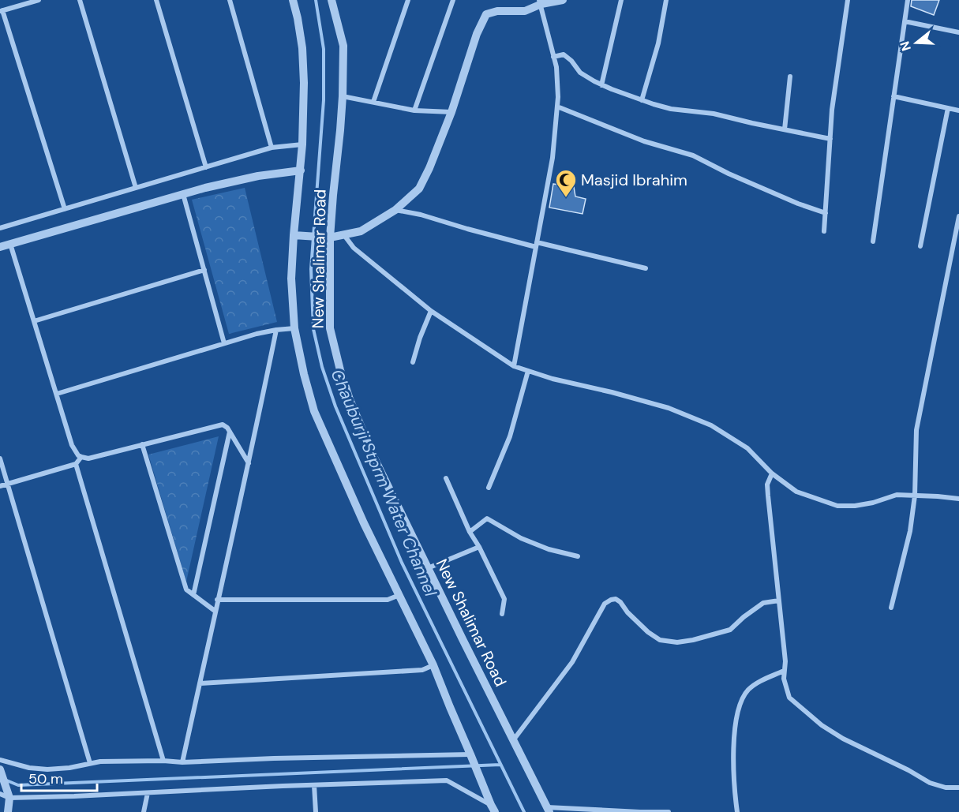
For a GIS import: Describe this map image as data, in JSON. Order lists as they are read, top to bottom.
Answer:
{
  "streets": {
    "street": ["New Shalimar Road"]
  },
  "water": ["Chauburji Stprm Water Channel"],
  "places": {
    "mosque": ["Masjid Ibrahim"]
  },
  "scale_bar": "50 m",
  "north": "left"
}
